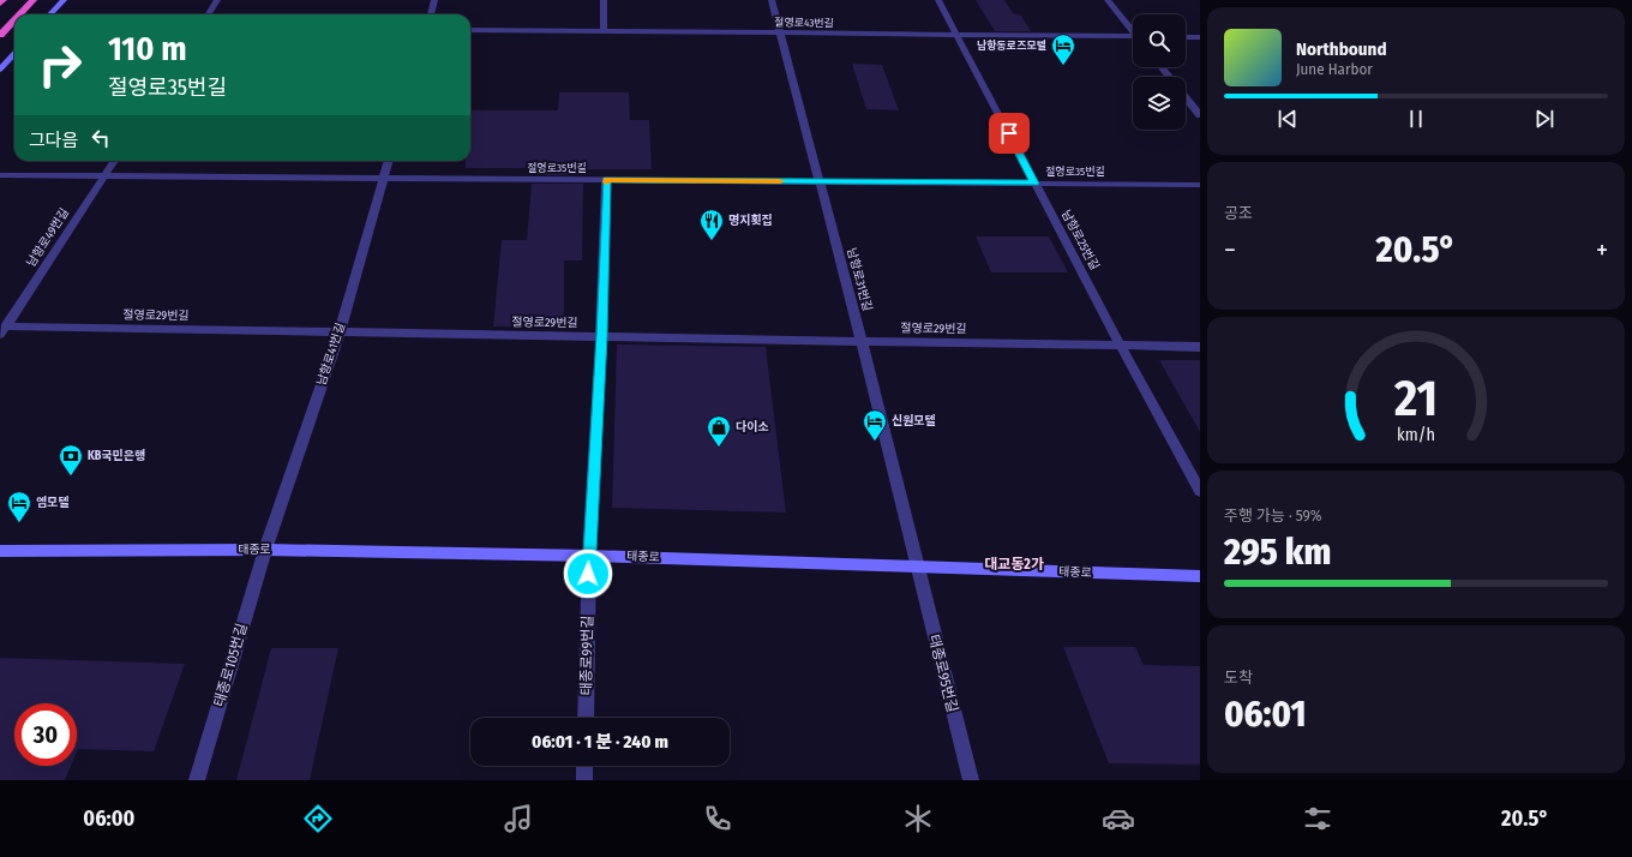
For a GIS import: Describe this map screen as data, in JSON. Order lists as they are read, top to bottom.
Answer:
{
  "streets": {
    "main road": ["태종로"],
    "street": [
      "절영로43번길",
      "절영로35번길",
      "남항로49번길",
      "남항로25번길",
      "남항로31번길",
      "절영로29번길",
      "남항로41번길",
      "태종로99번길",
      "태종로105번길",
      "태종로95번길"
    ]
  },
  "crossings": [
    ["절영로43번길", "남항로25번길"],
    ["절영로43번길", "남항로31번길"],
    ["절영로35번길", "남항로49번길"],
    ["절영로35번길", "남항로25번길"],
    ["절영로35번길", "남항로31번길"],
    ["절영로35번길", "남항로41번길"],
    ["절영로35번길", "태종로99번길"],
    ["남항로49번길", "절영로29번길"],
    ["남항로25번길", "절영로29번길"],
    ["남항로31번길", "절영로29번길"],
    ["남항로31번길", "태종로"],
    ["남항로31번길", "태종로95번길"],
    ["절영로29번길", "남항로41번길"],
    ["절영로29번길", "태종로99번길"],
    ["남항로41번길", "태종로"],
    ["남항로41번길", "태종로105번길"],
    ["태종로", "태종로99번길"],
    ["태종로", "태종로105번길"],
    ["태종로", "태종로95번길"]
  ],
  "districts": ["대교동2가"],
  "places": {
    "hotel": ["남항동로즈모텔", "신원모텔", "엠모텔"],
    "restaurant": ["명지횟집"],
    "shop": ["다이소"],
    "bank": ["KB국민은행"]
  },
  "page": {
    "turn": ["110 m", "절영로35번길"],
    "song": ["Northbound", "June Harbor"],
    "then": "그다음",
    "tile": [
      "공조",
      ["주행 가능 · 59%", "295 km"],
      ["도착", "06:01"]
    ],
    "heat": ["−", "20.5°", "+"],
    "limit": "30",
    "trip": "06:01 · 1 분 · 240 m",
    "tabs": ["06:00", "20.5°"],
    "gauge": ["21", "km/h"]
  }
}
